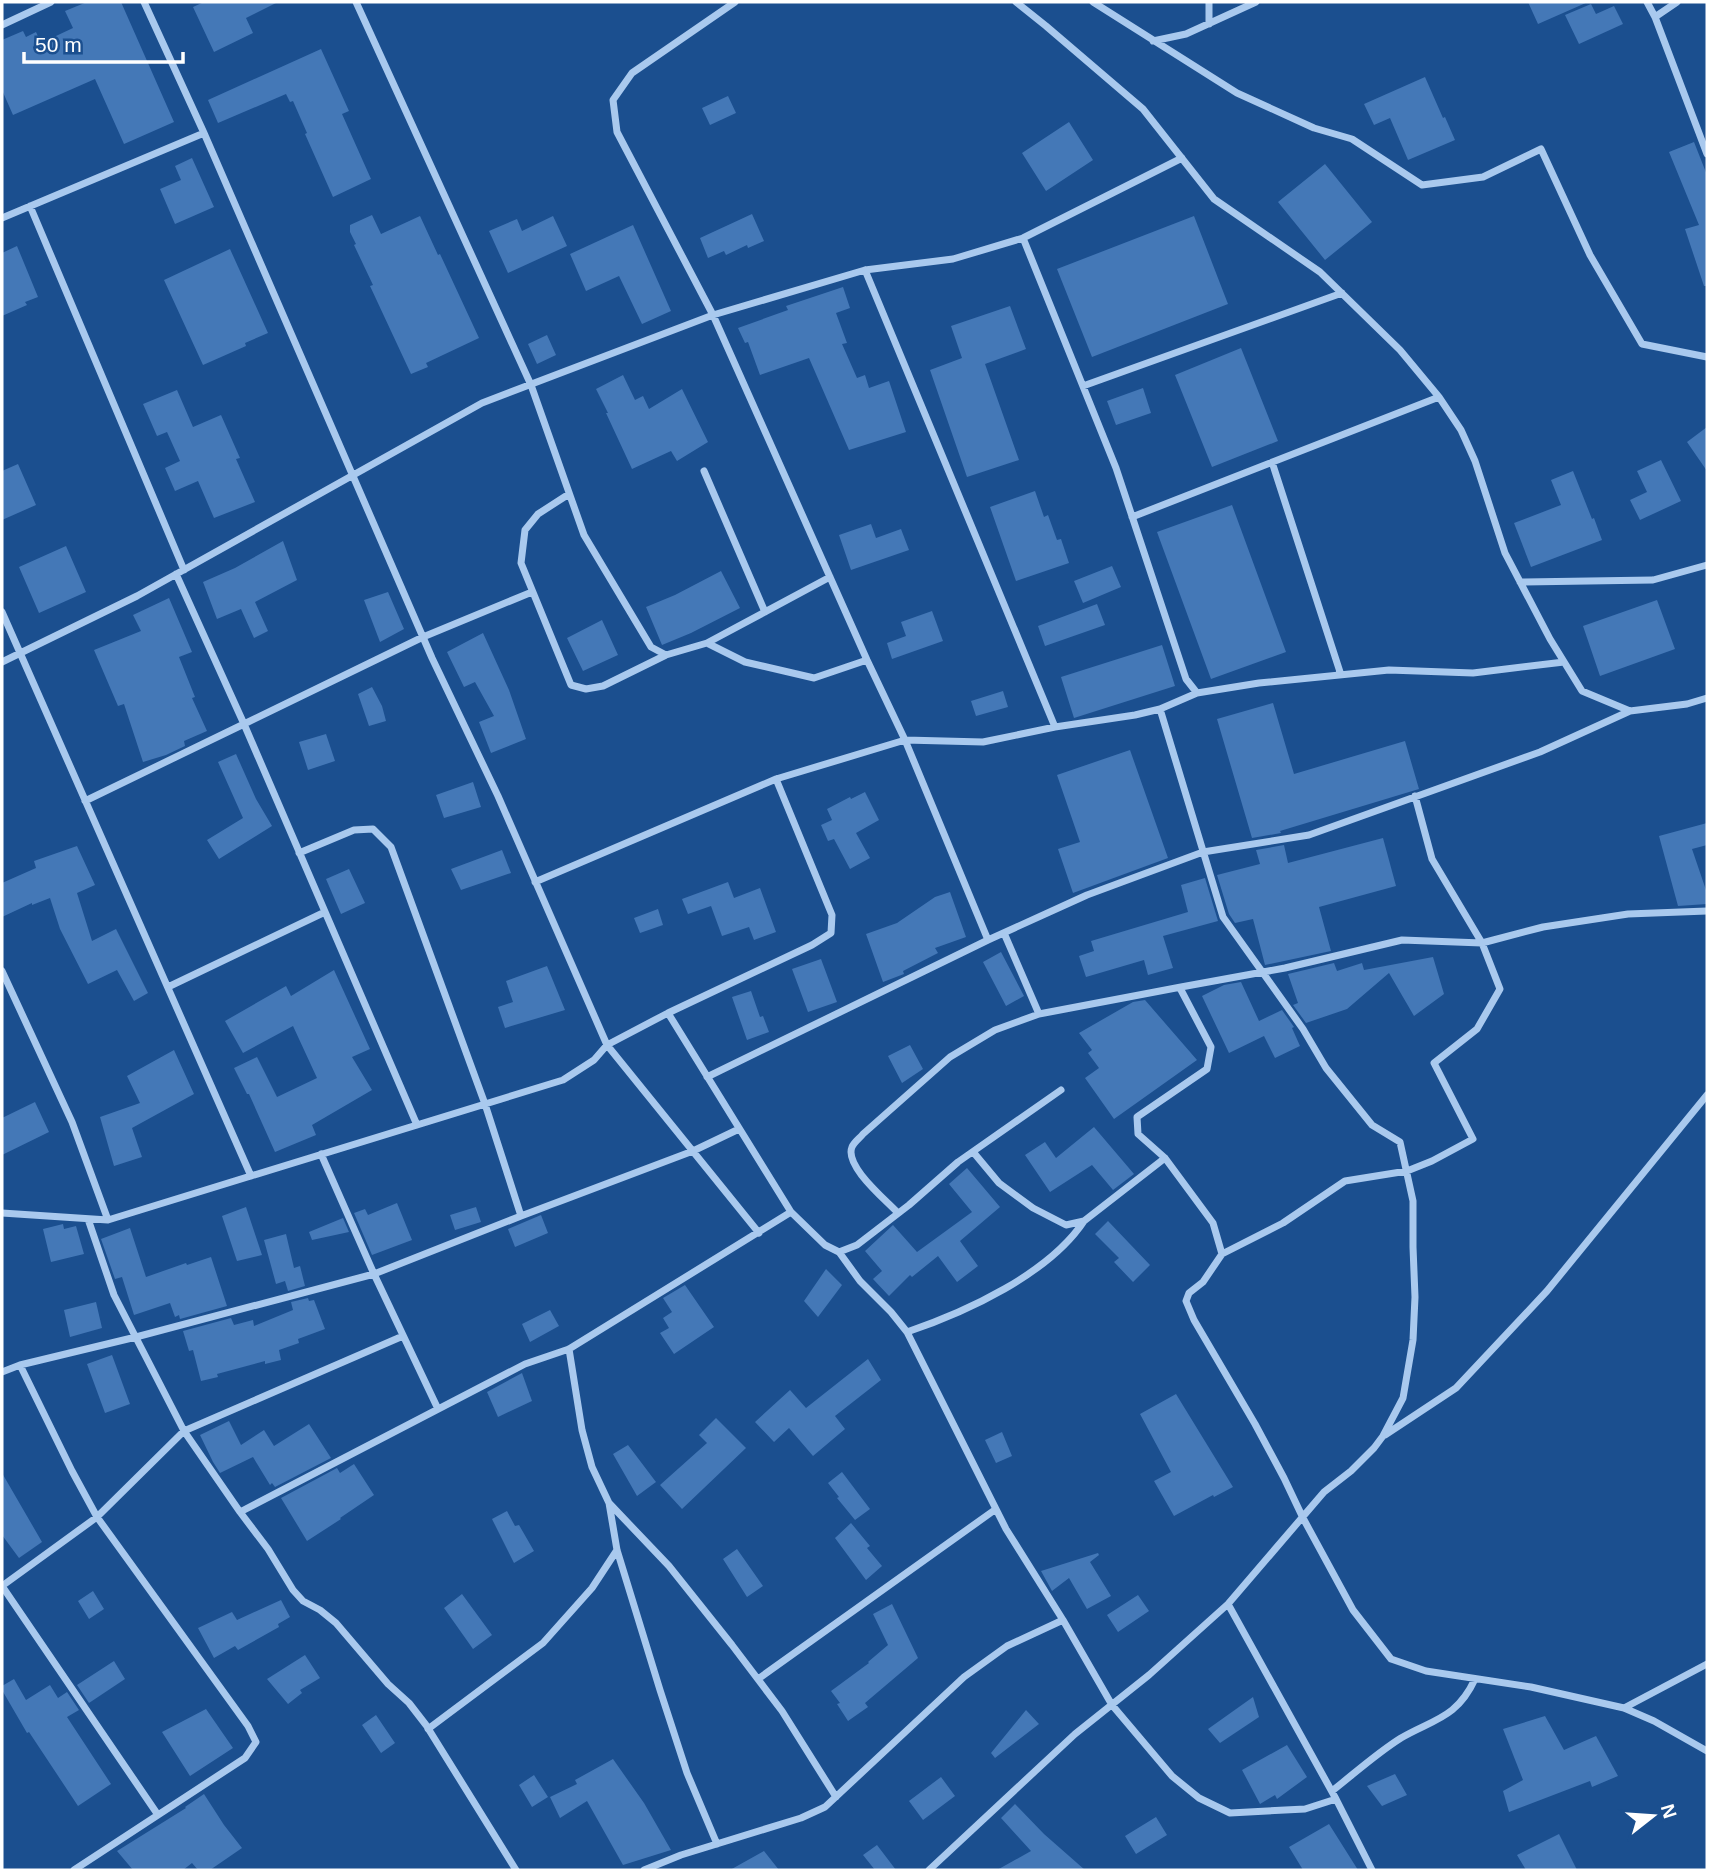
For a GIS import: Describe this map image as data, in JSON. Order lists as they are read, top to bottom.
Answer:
{
  "scale_bar": "50 m",
  "north": "right"
}
